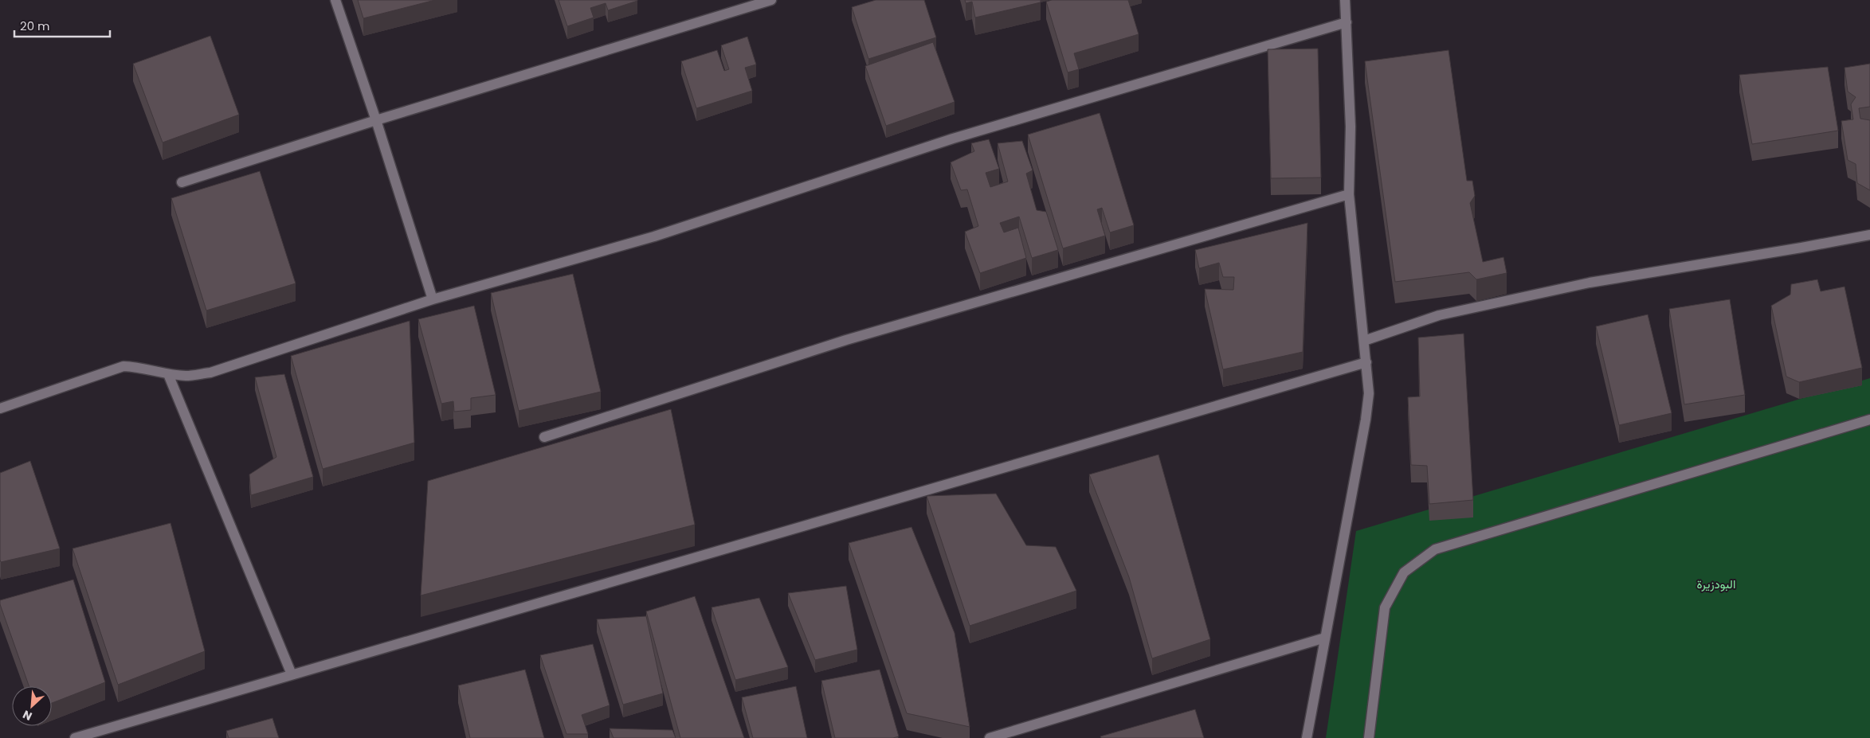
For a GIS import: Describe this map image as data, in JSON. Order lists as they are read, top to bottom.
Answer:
{
  "parks": ["البودزيرة"],
  "scale_bar": "20 m",
  "north": "bottom left"
}
